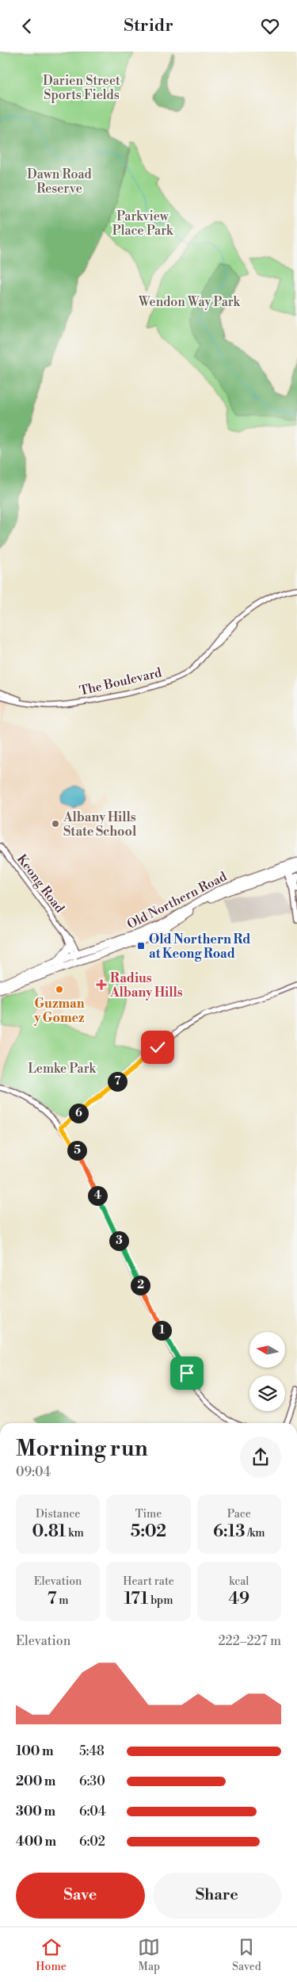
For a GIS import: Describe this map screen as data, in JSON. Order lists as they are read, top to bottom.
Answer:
{
  "streets": {
    "highway": ["Old Northern Road"],
    "street": ["The Boulevard", "Keong Road"]
  },
  "crossings": [
    ["Keong Road", "Old Northern Road"]
  ],
  "parks": [
    "Darien Street Sports Fields",
    "Dawn Road Reserve",
    "Parkview Place Park",
    "Wendon Way Park",
    "Lemke Park"
  ],
  "places": {
    "other": ["Albany Hills State School", "Guzman y Gomez"],
    "transit": ["Old Northern Rd at Keong Road"],
    "health": ["Radius Albany Hills"]
  },
  "north": "left",
  "page": {
    "header": "Stridr",
    "pins": [
      "7",
      "6",
      "5",
      "4",
      "3",
      "2",
      "1"
    ],
    "heading": ["Morning run", "09:04"],
    "stats": [
      ["Distance", "0.81 km"],
      ["Time", "5:02"],
      ["Pace", "6:13 /km"],
      ["Elevation", "7 m"],
      ["Heart rate", "171 bpm"],
      ["kcal", "49"]
    ],
    "chart": ["Elevation", "222–227 m"],
    "list": [
      {
        "name": "100 m",
        "note": "5:48"
      },
      {
        "name": "200 m",
        "note": "6:30"
      },
      {
        "name": "300 m",
        "note": "6:04"
      },
      {
        "name": "400 m",
        "note": "6:02"
      }
    ],
    "buttons": ["Save", "Share"],
    "tabs": ["Home", "Map", "Saved"]
  }
}
